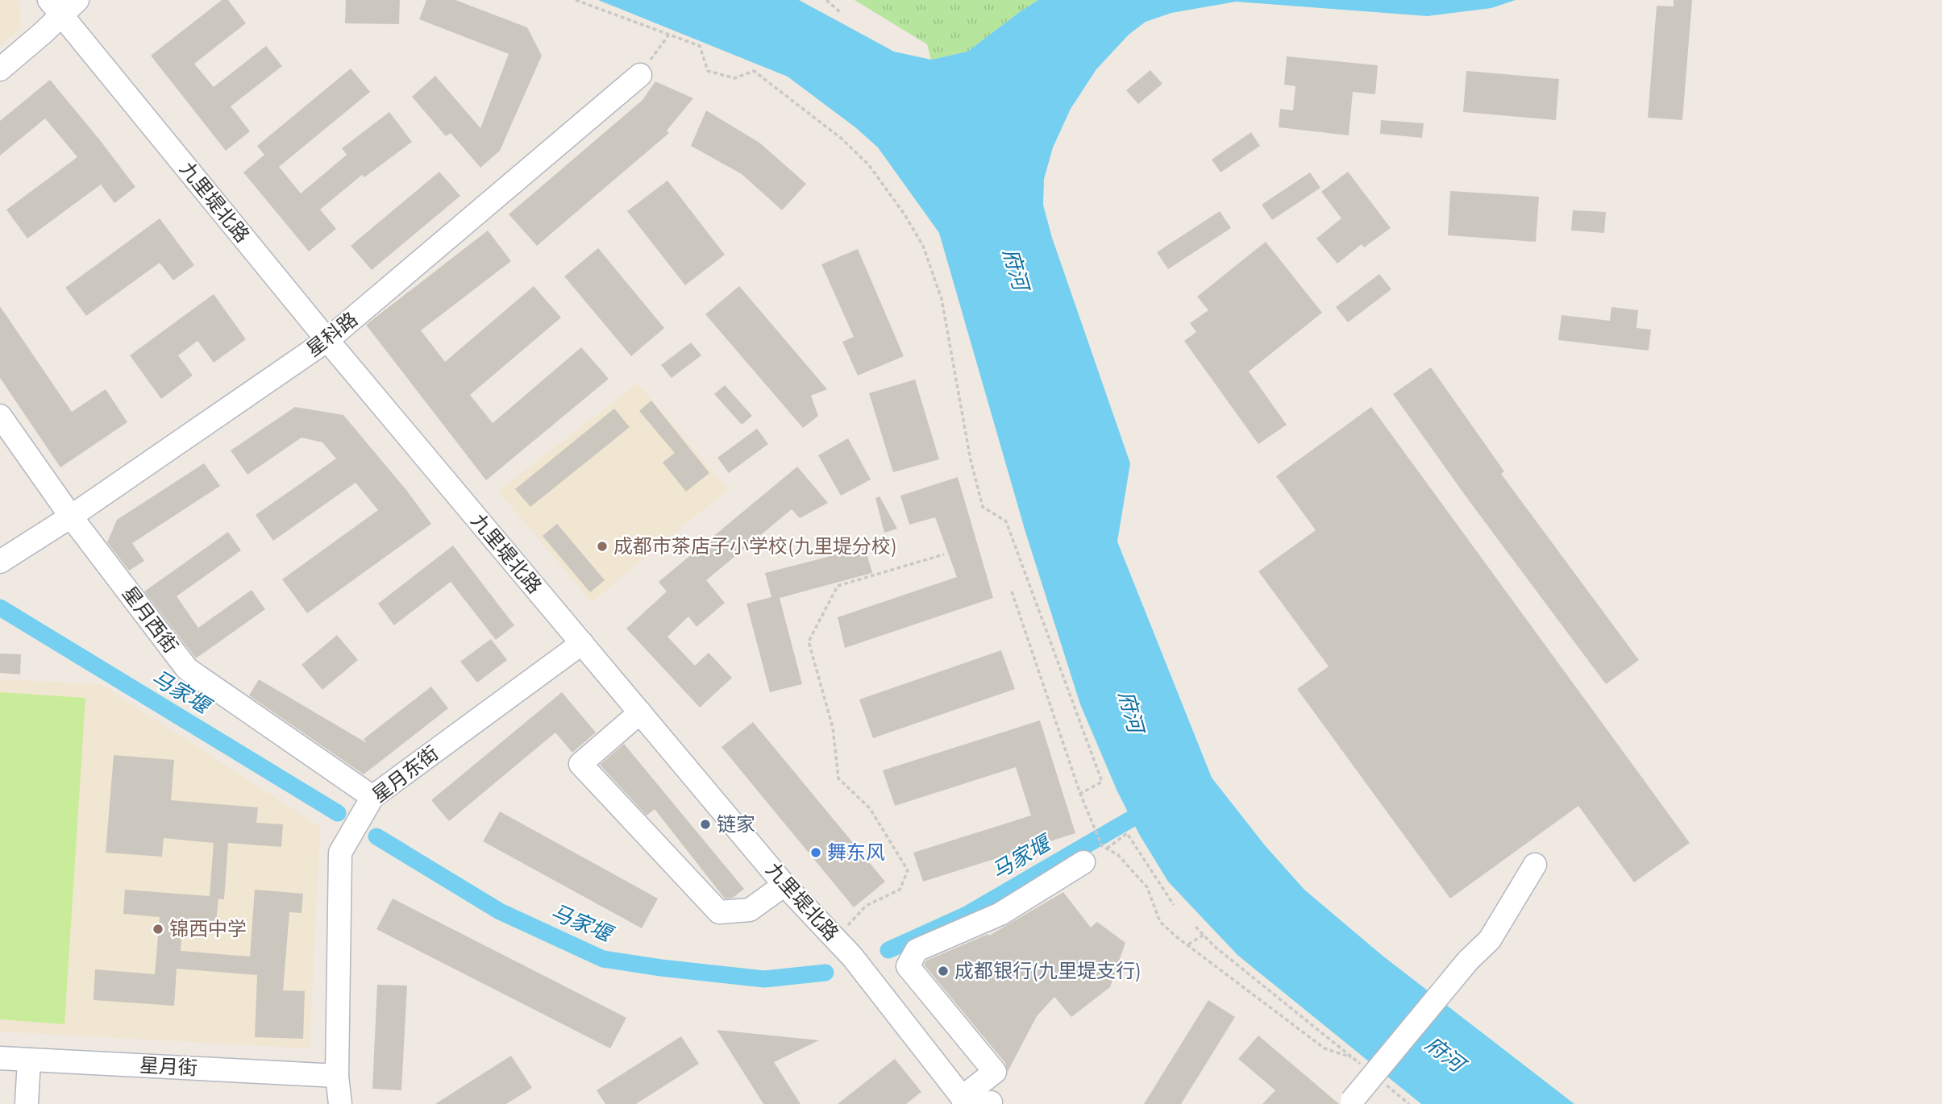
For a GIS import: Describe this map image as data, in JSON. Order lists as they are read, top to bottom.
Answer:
{
  "streets": {
    "street": [
      "九里堤北路",
      "星科路",
      "星月西街",
      "星月东街",
      "星月街"
    ]
  },
  "crossings": [
    ["九里堤北路", "星科路"],
    ["九里堤北路", "星月东街"],
    ["星科路", "星月西街"],
    ["星月西街", "星月东街"],
    ["星月东街", "星月街"]
  ],
  "water": ["府河", "马家堰"],
  "places": [
    "成都市茶店子小学校(九里堤分校)",
    "链家",
    "舞东风",
    "锦西中学",
    "成都银行(九里堤支行)"
  ]
}
